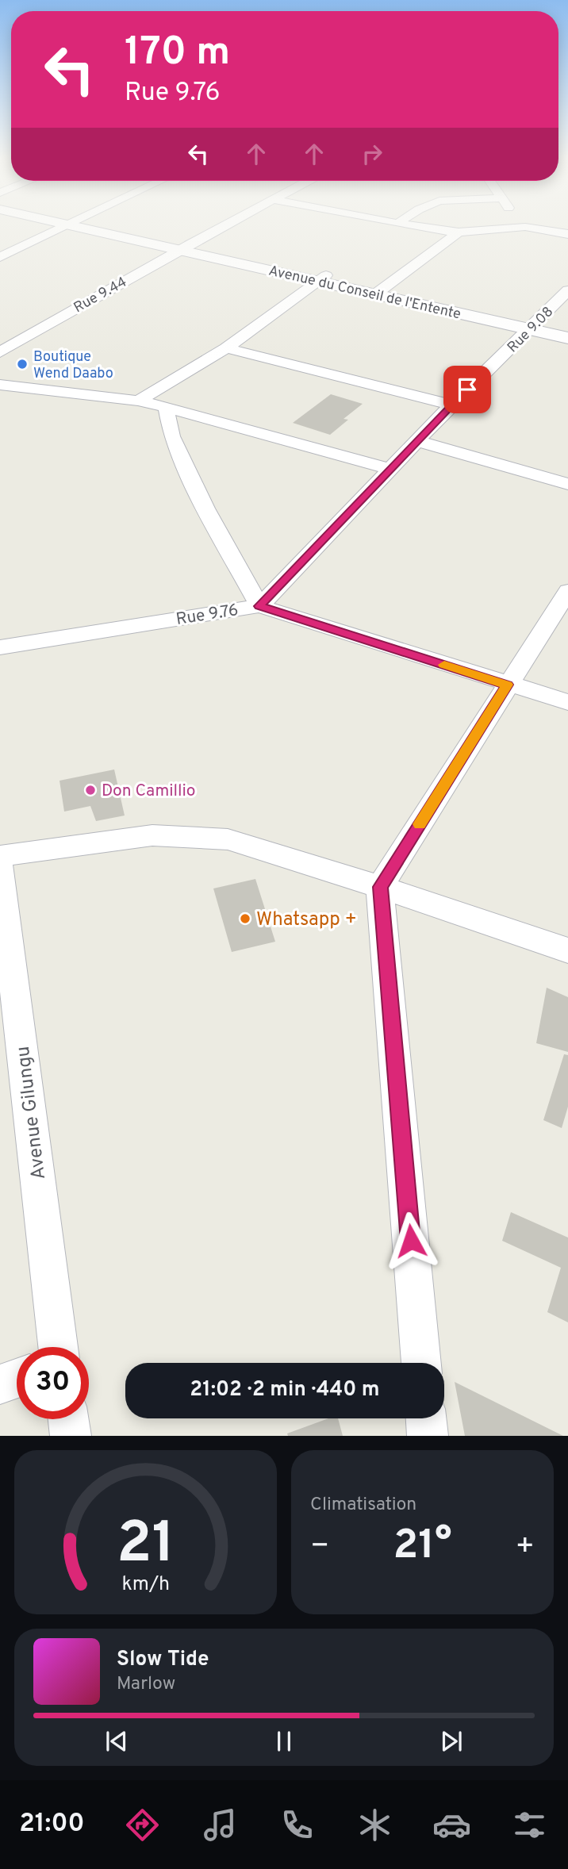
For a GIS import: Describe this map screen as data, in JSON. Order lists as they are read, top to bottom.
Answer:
{
  "streets": {
    "street": [
      "Avenue du Conseil de l'Entente",
      "Rue 9.44",
      "Rue 9.08",
      "Rue 9.76",
      "Avenue Gilungu"
    ]
  },
  "crossings": [
    ["Avenue du Conseil de l'Entente", "Rue 9.44"],
    ["Avenue du Conseil de l'Entente", "Rue 9.08"],
    ["Rue 9.08", "Rue 9.76"]
  ],
  "places": ["Boutique Wend Daabo", "Don Camillio", "Whatsapp +"],
  "page": {
    "turn": ["170 m", "Rue 9.76"],
    "limit": "30",
    "trip": "21:02 · 2 min · 440 m",
    "tile": "Climatisation",
    "heat": ["−", "21°", "+"],
    "song": ["Slow Tide", "Marlow"],
    "tabs": "21:00",
    "gauge": ["21", "km/h"]
  }
}
